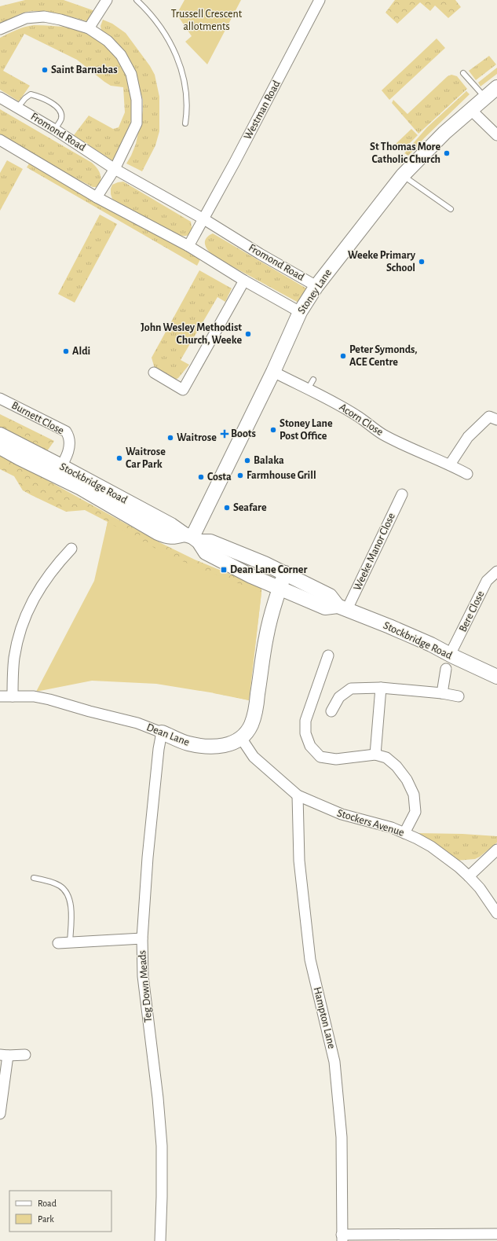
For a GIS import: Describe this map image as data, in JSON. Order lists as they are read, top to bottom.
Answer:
{
  "streets": {
    "street": [
      "Westman Road",
      "Fromond Road",
      "Stoney Lane",
      "Burnett Close",
      "Acorn Close",
      "Stockbridge Road",
      "Weeke Manor Close",
      "Bere Close",
      "Dean Lane",
      "Stockers Avenue",
      "Teg Down Meads",
      "Hampton Lane"
    ]
  },
  "crossings": [
    ["Westman Road", "Fromond Road"],
    ["Fromond Road", "Stoney Lane"],
    ["Stoney Lane", "Acorn Close"],
    ["Stoney Lane", "Stockbridge Road"],
    ["Burnett Close", "Stockbridge Road"],
    ["Stockbridge Road", "Weeke Manor Close"],
    ["Stockbridge Road", "Bere Close"],
    ["Stockbridge Road", "Dean Lane"],
    ["Dean Lane", "Stockers Avenue"],
    ["Dean Lane", "Teg Down Meads"],
    ["Stockers Avenue", "Hampton Lane"]
  ],
  "parks": ["Trussell Crescent allotments"],
  "places": {
    "other": [
      "Saint Barnabas",
      "St Thomas More Catholic Church",
      "Weeke Primary School",
      "John Wesley Methodist Church, Weeke",
      "Aldi",
      "Peter Symonds, ACE Centre",
      "Stoney Lane Post Office",
      "Waitrose",
      "Waitrose Car Park",
      "Balaka",
      "Farmhouse Grill",
      "Costa",
      "Seafare"
    ],
    "health": ["Boots"],
    "transit": ["Dean Lane Corner"]
  },
  "legend": ["Road", "Park"]
}
